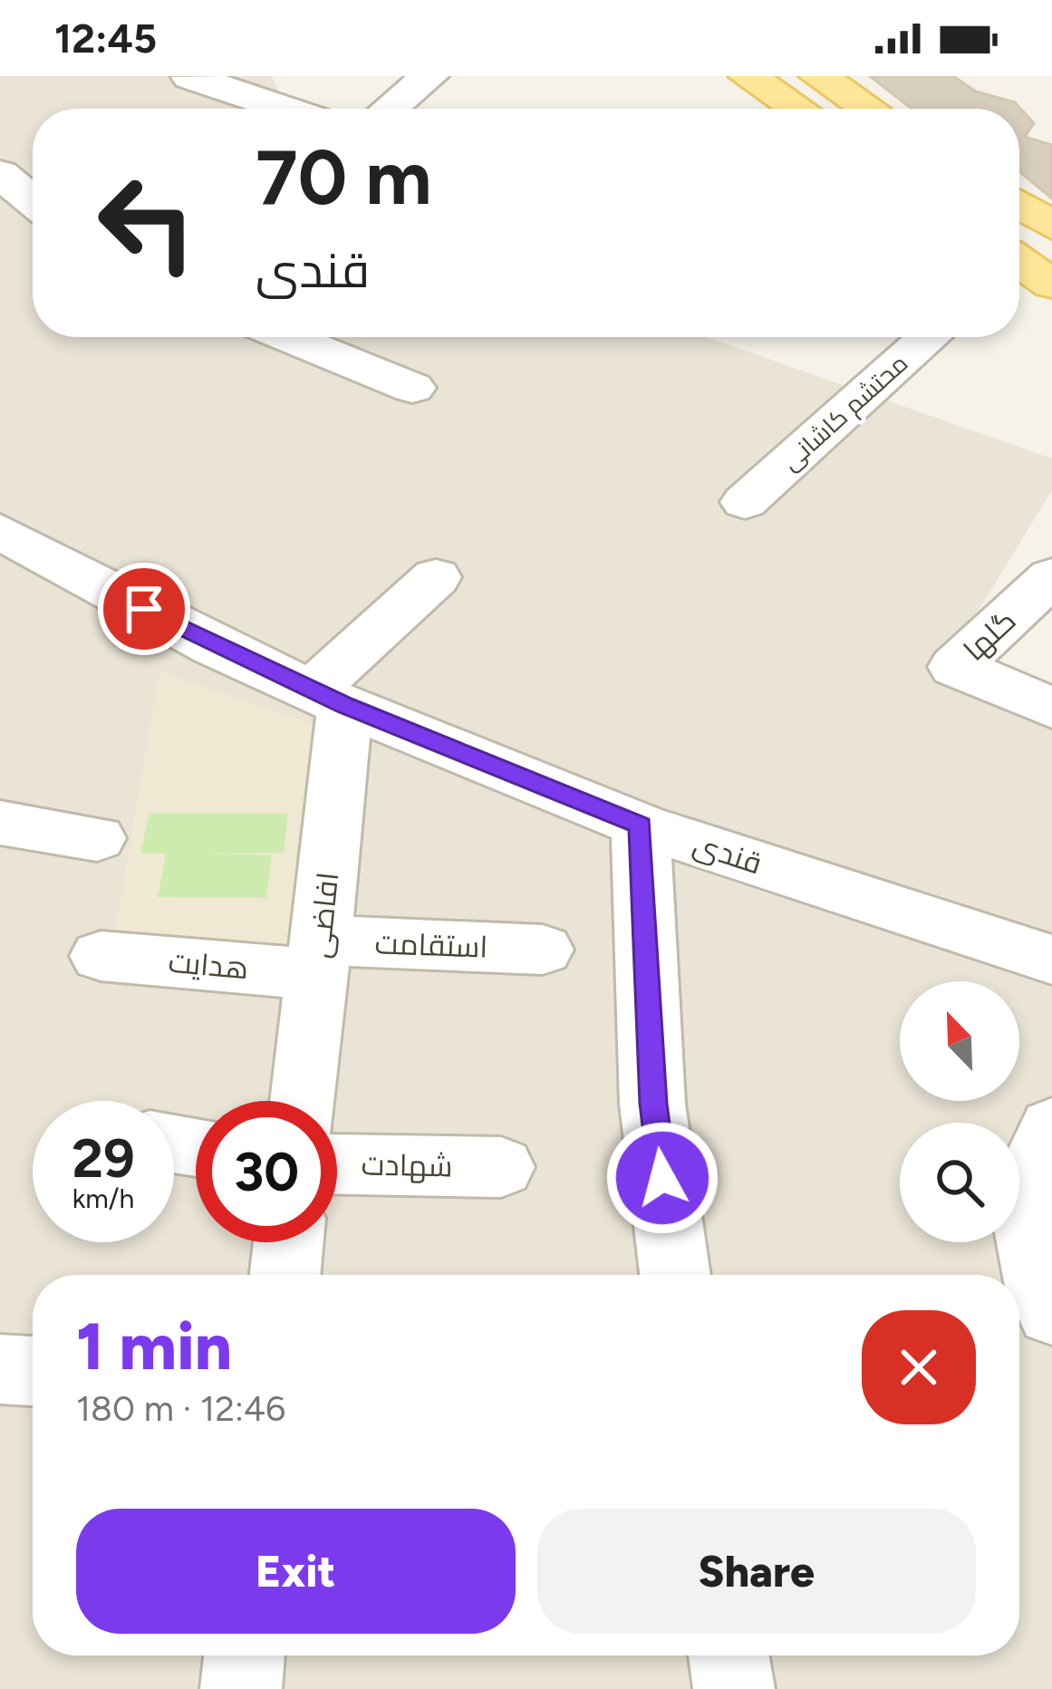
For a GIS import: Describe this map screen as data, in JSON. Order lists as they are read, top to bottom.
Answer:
{
  "streets": {
    "street": [
      "محتشم کاشانی",
      "گلها",
      "قندی",
      "افاضی",
      "استقامت",
      "هدایت",
      "شهادت"
    ]
  },
  "crossings": [
    ["قندی", "افاضی"],
    ["افاضی", "استقامت"],
    ["افاضی", "هدایت"],
    ["استقامت", "هدایت"]
  ],
  "north": "top left",
  "page": {
    "status": "12:45",
    "turn": ["70 m", "قندی"],
    "speed": "29 km/h",
    "limit": "30",
    "heading": ["1 min", "180 m · 12:46"],
    "buttons": ["Exit", "Share"]
  }
}
